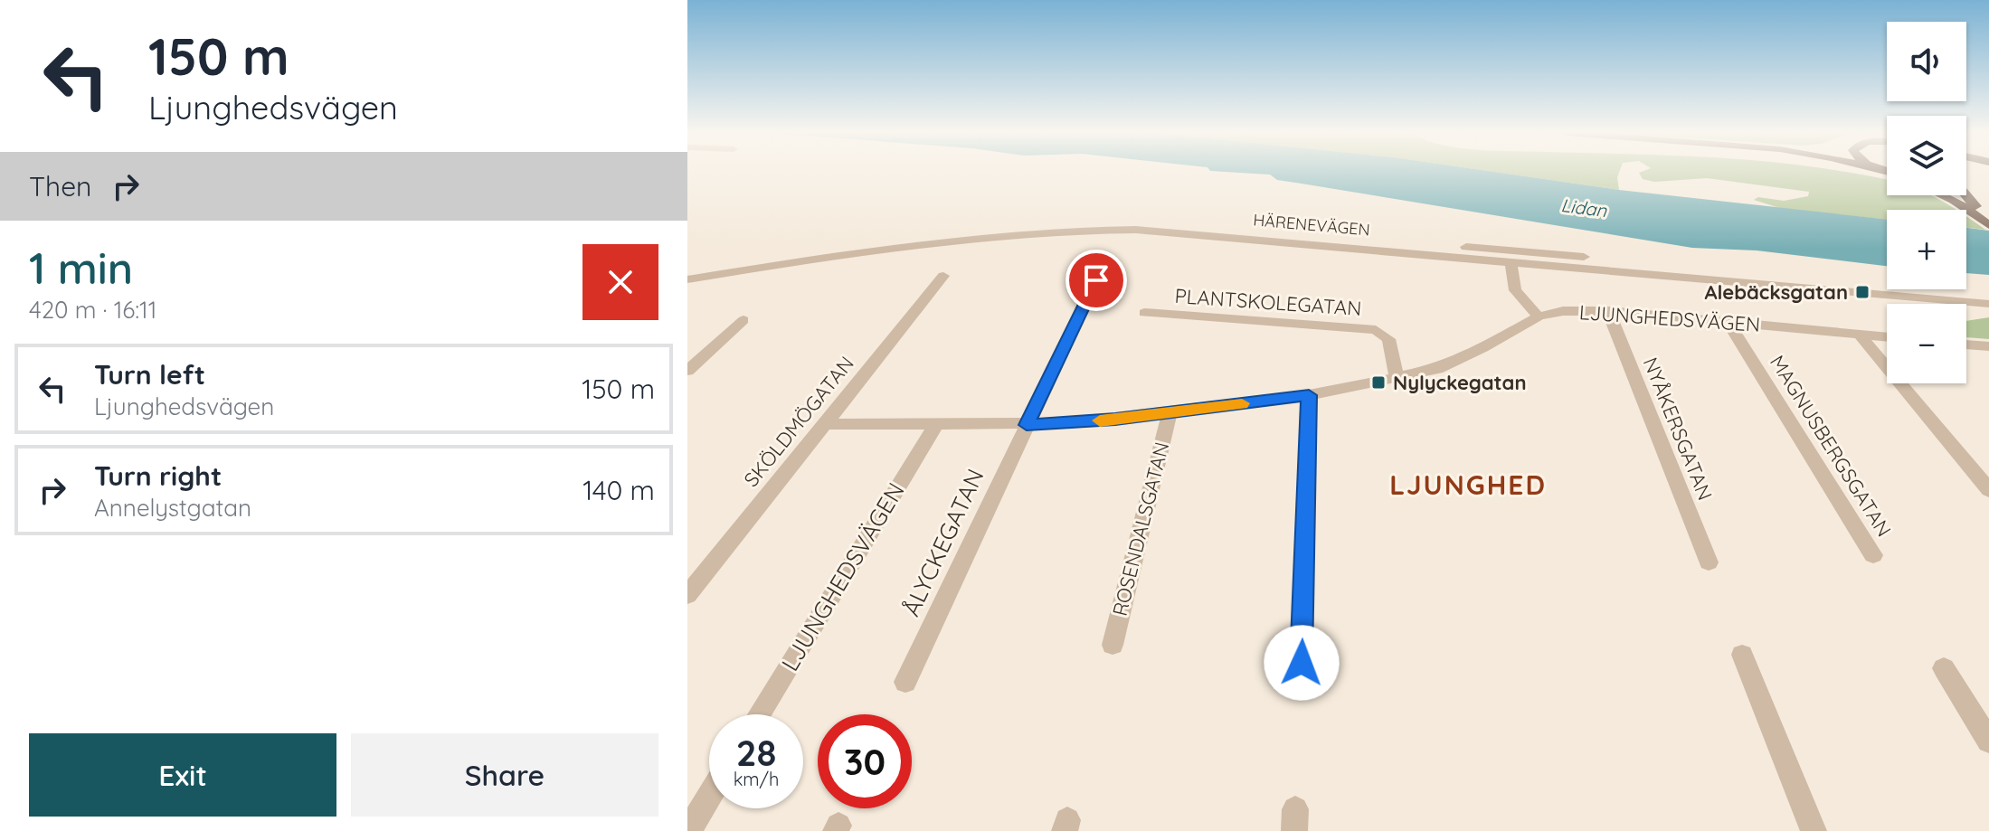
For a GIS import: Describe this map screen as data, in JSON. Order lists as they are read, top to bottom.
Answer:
{
  "streets": {
    "street": [
      "HÄRENEVÄGEN",
      "PLANTSKOLEGATAN",
      "LJUNGHEDSVÄGEN",
      "SKÖLDMÖGATAN",
      "NYÅKERSGATAN",
      "MAGNUSBERGSGATAN",
      "ROSENDALSGATAN",
      "ÅLYCKEGATAN"
    ]
  },
  "crossings": [
    ["PLANTSKOLEGATAN", "LJUNGHEDSVÄGEN"],
    ["LJUNGHEDSVÄGEN", "SKÖLDMÖGATAN"],
    ["LJUNGHEDSVÄGEN", "NYÅKERSGATAN"],
    ["LJUNGHEDSVÄGEN", "MAGNUSBERGSGATAN"],
    ["LJUNGHEDSVÄGEN", "ROSENDALSGATAN"],
    ["LJUNGHEDSVÄGEN", "ÅLYCKEGATAN"]
  ],
  "districts": ["LJUNGHED"],
  "water": ["Lidan"],
  "places": {
    "transit": ["Alebäcksgatan", "Nylyckegatan"]
  },
  "page": {
    "turn": ["150 m", "Ljunghedsvägen"],
    "map_buttons": ["+", "−"],
    "then": "Then",
    "heading": ["1 min", "420 m · 16:11"],
    "list": [
      {
        "name": "Turn left",
        "note": "Ljunghedsvägen",
        "value": "150 m"
      },
      {
        "name": "Turn right",
        "note": "Annelystgatan",
        "value": "140 m"
      }
    ],
    "speed": "28 km/h",
    "limit": "30",
    "buttons": ["Exit", "Share"]
  }
}
